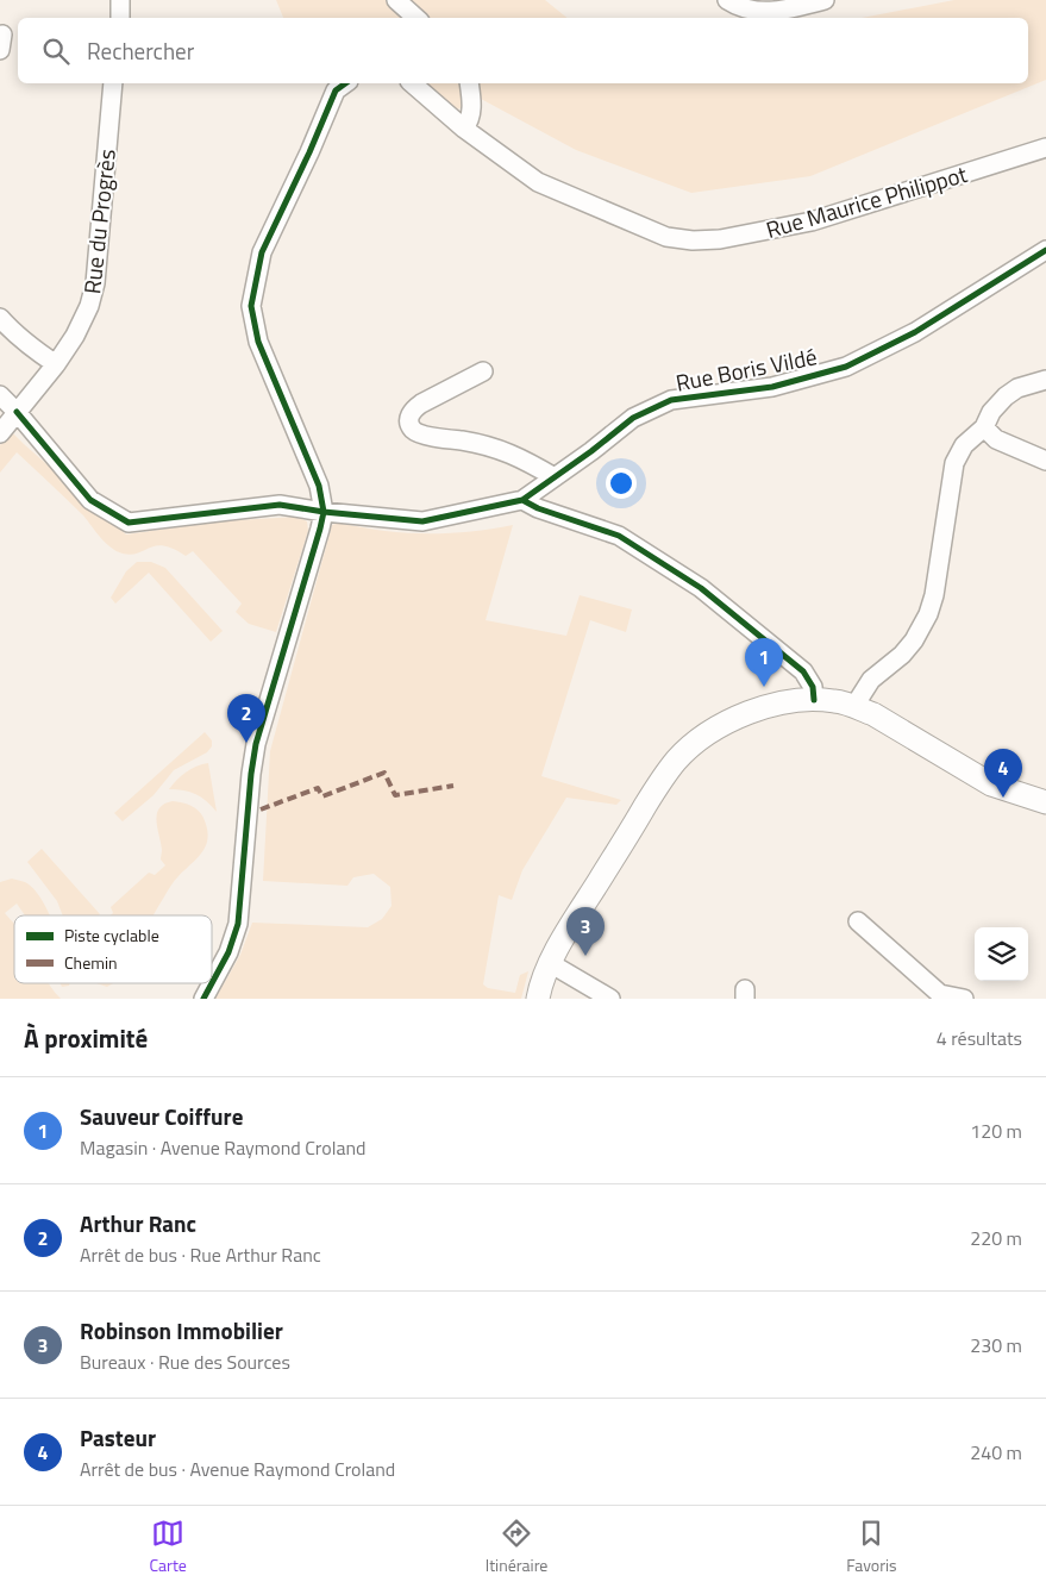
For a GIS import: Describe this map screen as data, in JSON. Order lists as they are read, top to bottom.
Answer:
{
  "streets": {
    "street": ["Rue Maurice Philippot", "Rue du Progrès", "Rue Boris Vildé"]
  },
  "legend": ["Piste cyclable", "Chemin"],
  "page": {
    "search": "Rechercher",
    "pins": [
      "1",
      "2",
      "4",
      "3"
    ],
    "heading": ["À proximité", "4 résultats"],
    "list": [
      {
        "mark": "1",
        "name": "Sauveur Coiffure",
        "note": "Magasin · Avenue Raymond Croland",
        "value": "120 m"
      },
      {
        "mark": "2",
        "name": "Arthur Ranc",
        "note": "Arrêt de bus · Rue Arthur Ranc",
        "value": "220 m"
      },
      {
        "mark": "3",
        "name": "Robinson Immobilier",
        "note": "Bureaux · Rue des Sources",
        "value": "230 m"
      },
      {
        "mark": "4",
        "name": "Pasteur",
        "note": "Arrêt de bus · Avenue Raymond Croland",
        "value": "240 m"
      }
    ],
    "nav": ["Carte", "Itinéraire", "Favoris"]
  }
}
